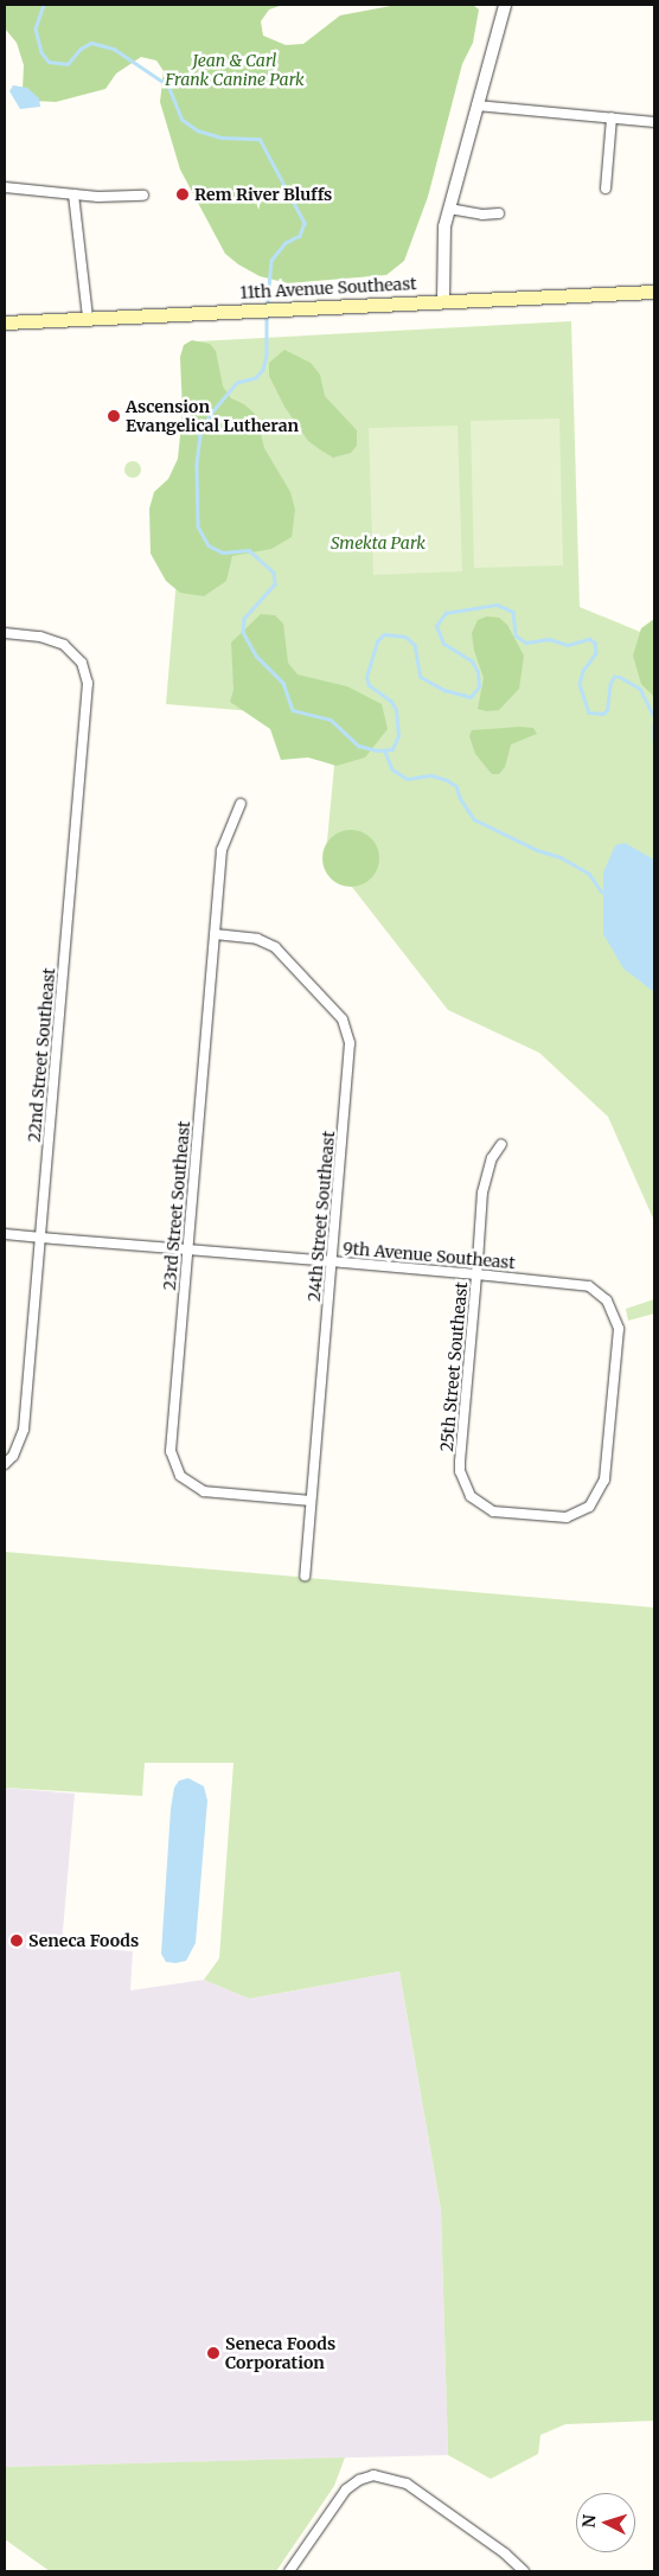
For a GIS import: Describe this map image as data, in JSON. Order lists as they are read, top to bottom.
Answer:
{
  "streets": {
    "main road": ["11th Avenue Southeast"],
    "street": [
      "22nd Street Southeast",
      "23rd Street Southeast",
      "24th Street Southeast",
      "9th Avenue Southeast",
      "25th Street Southeast"
    ]
  },
  "crossings": [
    ["22nd Street Southeast", "9th Avenue Southeast"],
    ["23rd Street Southeast", "24th Street Southeast"],
    ["23rd Street Southeast", "9th Avenue Southeast"],
    ["24th Street Southeast", "9th Avenue Southeast"],
    ["9th Avenue Southeast", "25th Street Southeast"]
  ],
  "parks": ["Jean & Carl Frank Canine Park", "Smekta Park"],
  "places": [
    "Rem River Bluffs",
    "Ascension Evangelical Lutheran",
    "Seneca Foods",
    "Seneca Foods Corporation"
  ],
  "north": "left"
}
